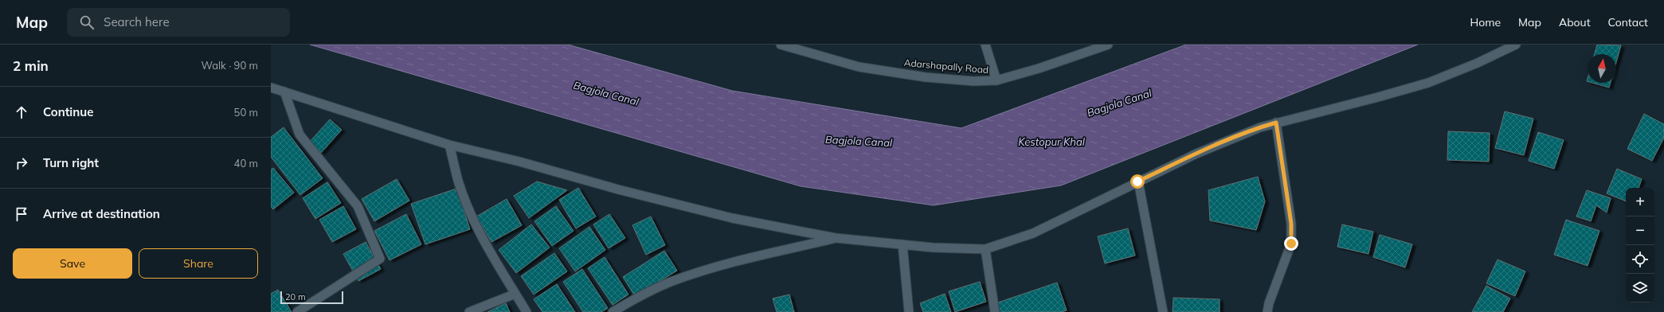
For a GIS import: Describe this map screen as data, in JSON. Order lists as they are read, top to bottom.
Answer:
{
  "streets": {
    "street": ["Adarshapally Road"]
  },
  "water": ["Bagjola Canal", "Kestopur Khal"],
  "scale_bar": "20 m",
  "north": "top",
  "page": {
    "header": "Map",
    "search": "Search here",
    "nav": [
      "Home",
      "Map",
      "About",
      "Contact"
    ],
    "heading": ["2 min", "Walk · 90 m"],
    "list": [
      ["Continue", "50 m"],
      ["Turn right", "40 m"],
      "Arrive at destination"
    ],
    "map_buttons": ["+", "−"],
    "buttons": ["Save", "Share"],
    "scale": "20 m"
  }
}
